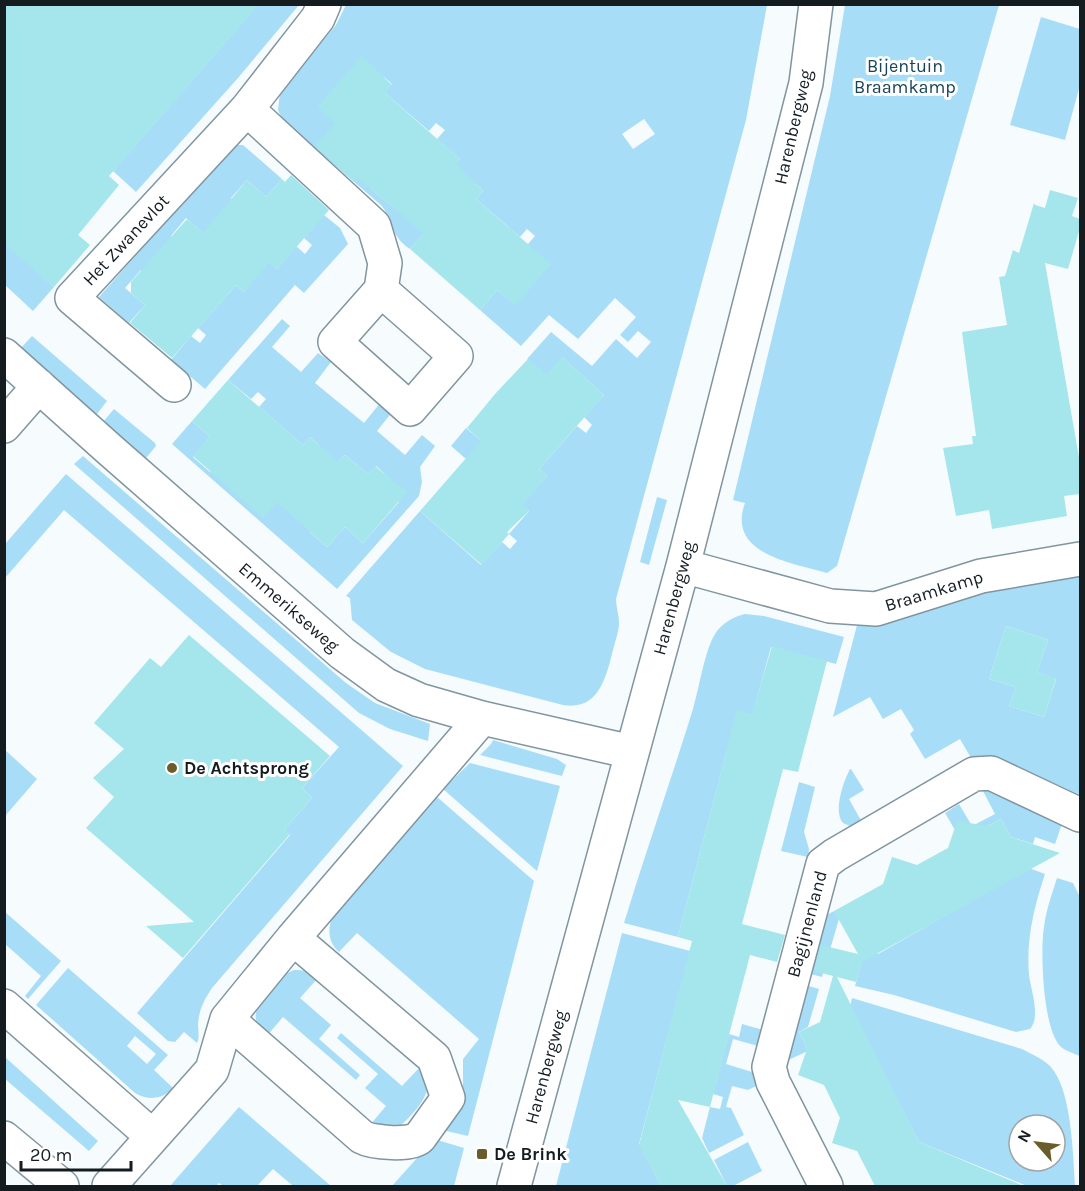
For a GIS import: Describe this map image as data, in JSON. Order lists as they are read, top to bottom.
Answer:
{
  "streets": {
    "street": [
      "Harenbergweg",
      "Het Zwanevlot",
      "Braamkamp",
      "Emmerikseweg",
      "Bagijnenland"
    ]
  },
  "crossings": [
    ["Harenbergweg", "Braamkamp"],
    ["Harenbergweg", "Emmerikseweg"]
  ],
  "parks": ["Bijentuin Braamkamp"],
  "places": {
    "other": ["De Achtsprong"],
    "transit": ["De Brink"]
  },
  "scale_bar": "20 m",
  "north": "top left"
}
